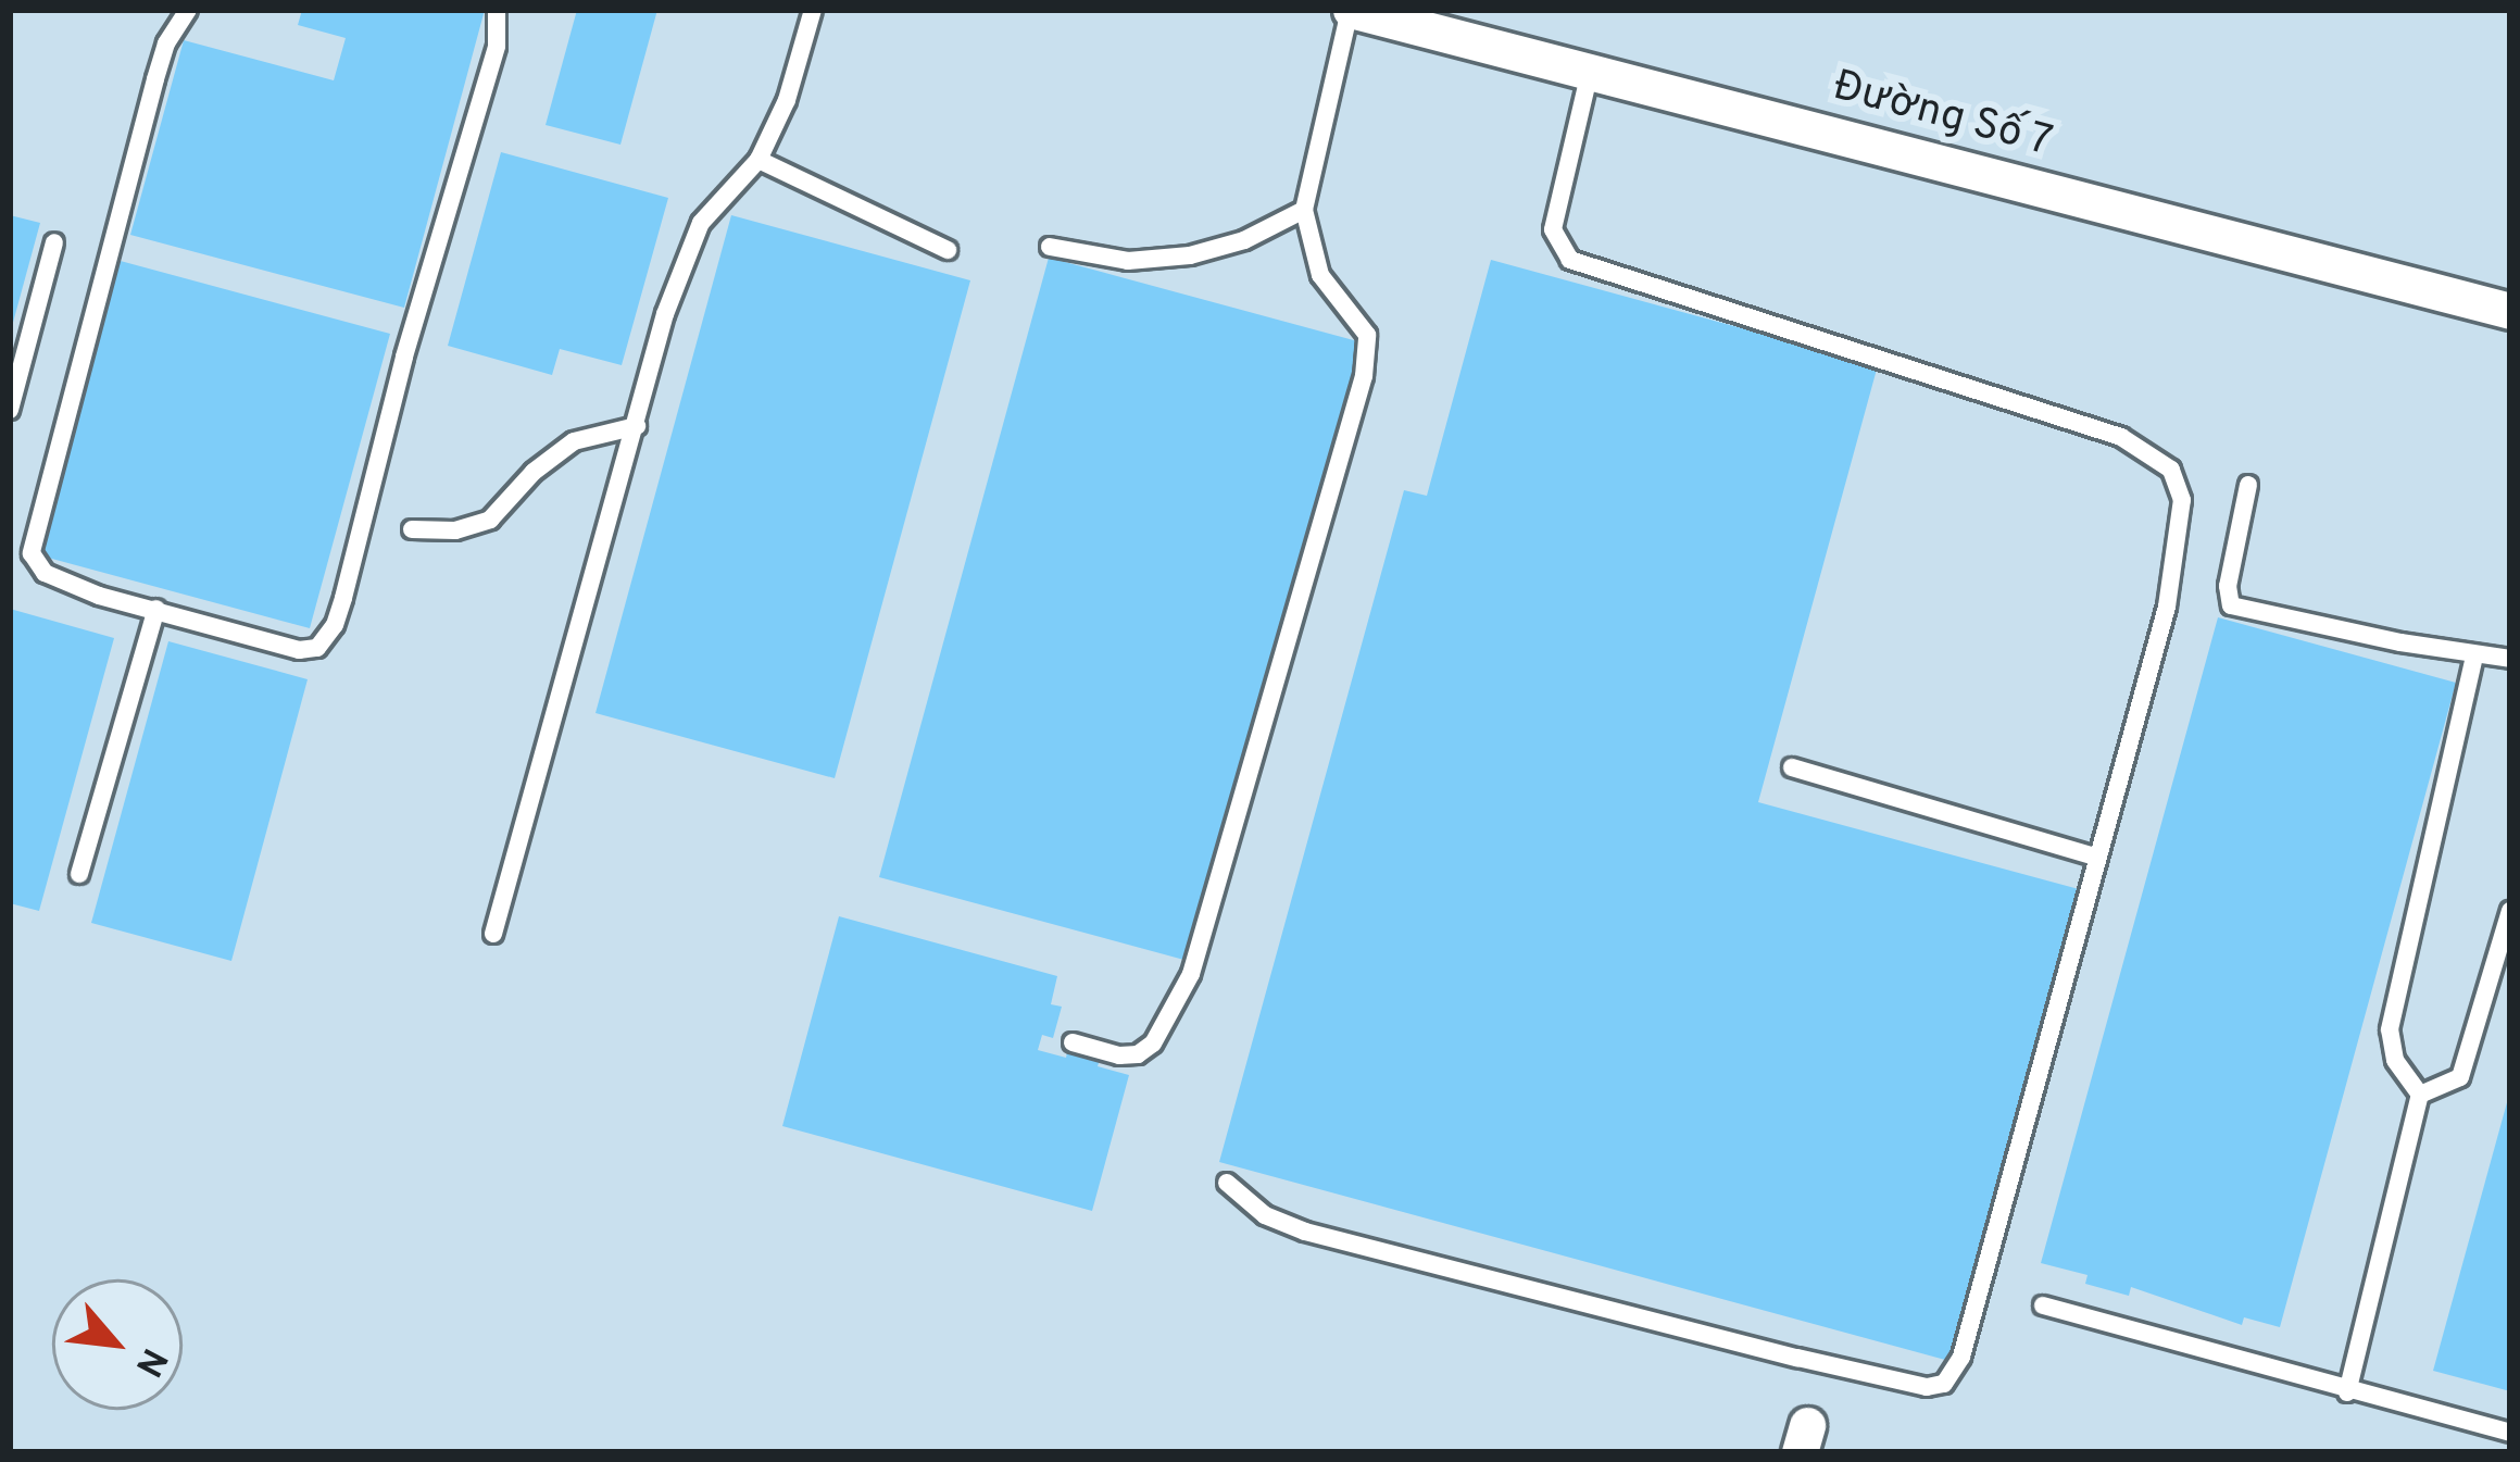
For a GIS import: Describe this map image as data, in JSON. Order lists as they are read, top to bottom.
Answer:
{
  "streets": {
    "street": ["Đường Số 7"]
  },
  "north": "bottom right"
}
